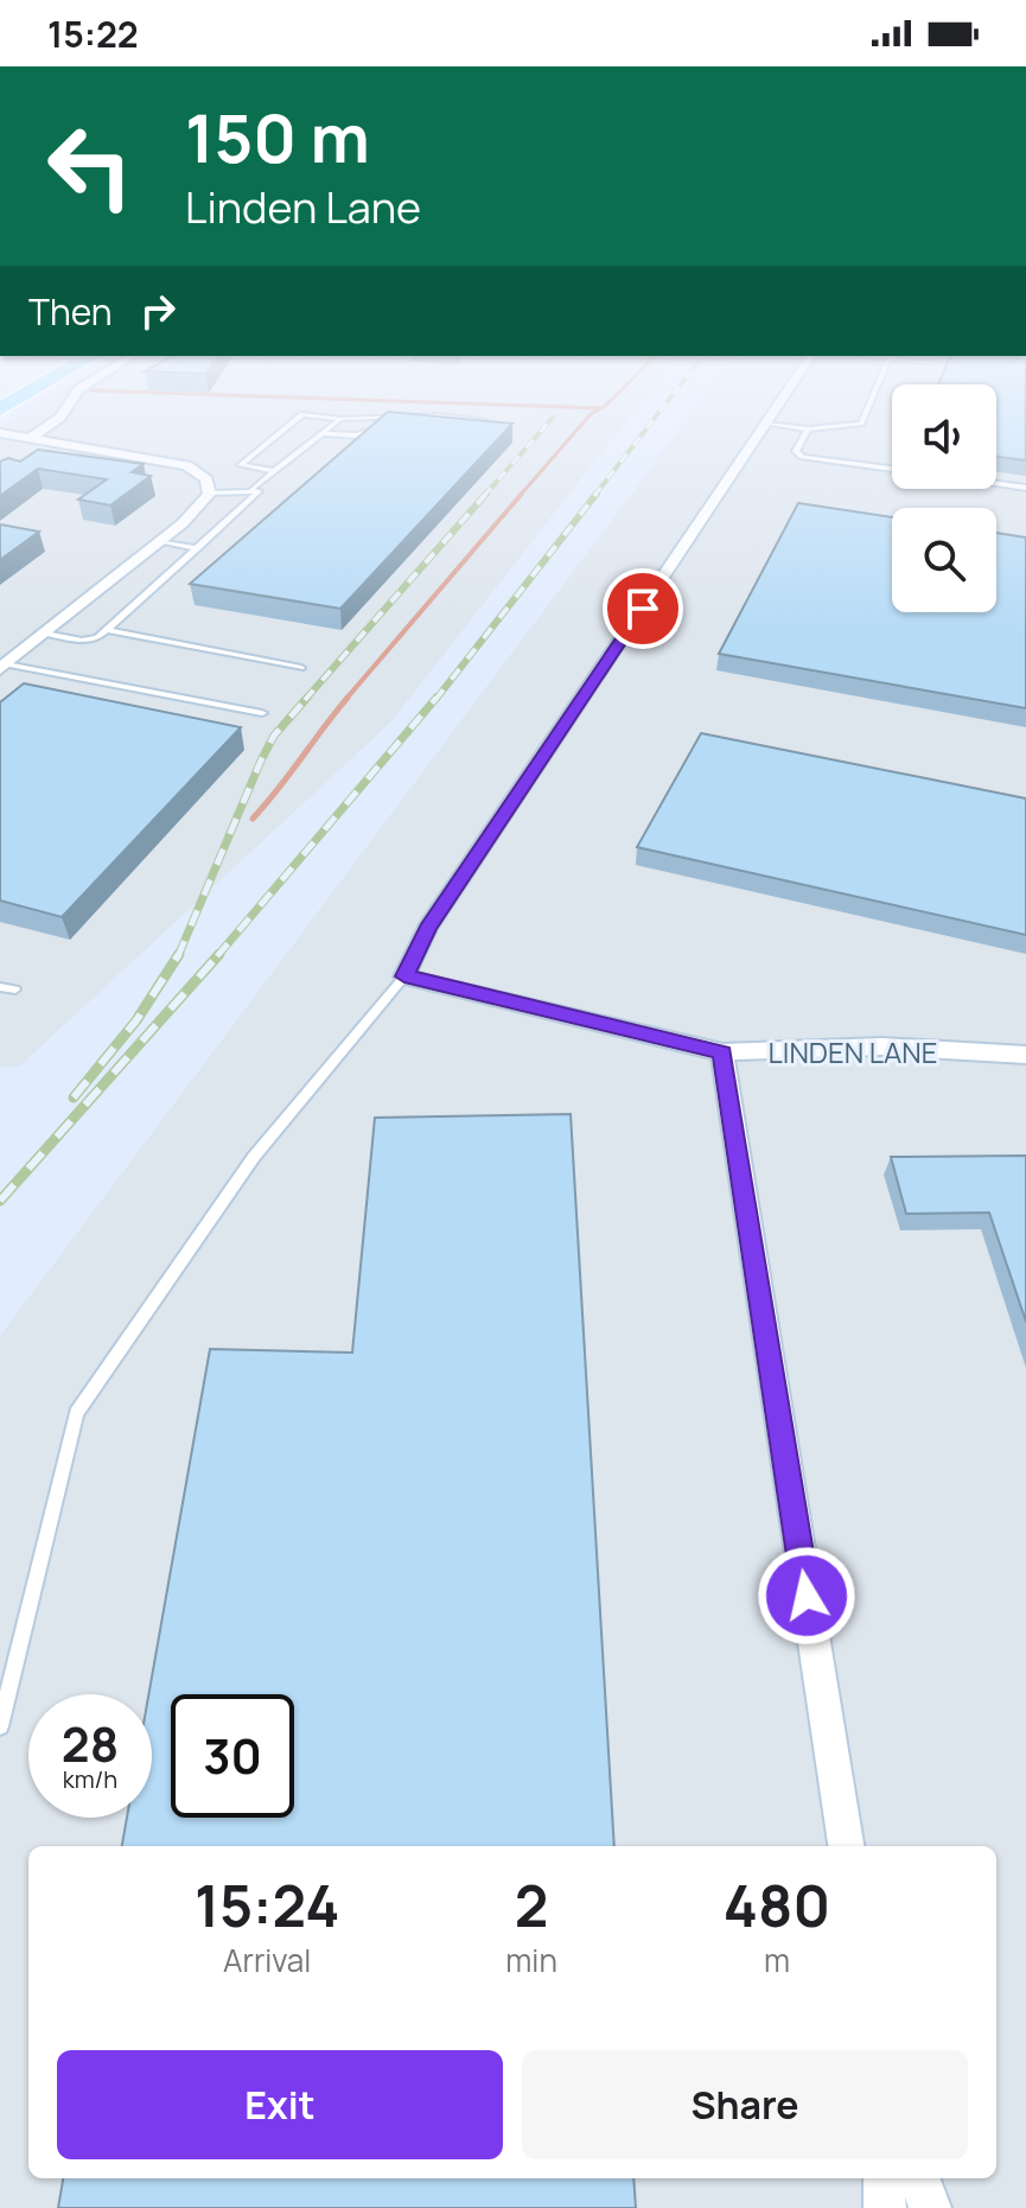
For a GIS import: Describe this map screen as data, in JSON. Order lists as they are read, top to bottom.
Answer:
{
  "streets": {
    "street": ["LINDEN LANE"]
  },
  "page": {
    "status": "15:22",
    "turn": ["150 m", "Linden Lane"],
    "then": "Then",
    "speed": "28 km/h",
    "limit": "30",
    "eta": [
      "15:24",
      "Arrival",
      "2",
      "min",
      "480",
      "m"
    ],
    "buttons": ["Exit", "Share"]
  }
}
